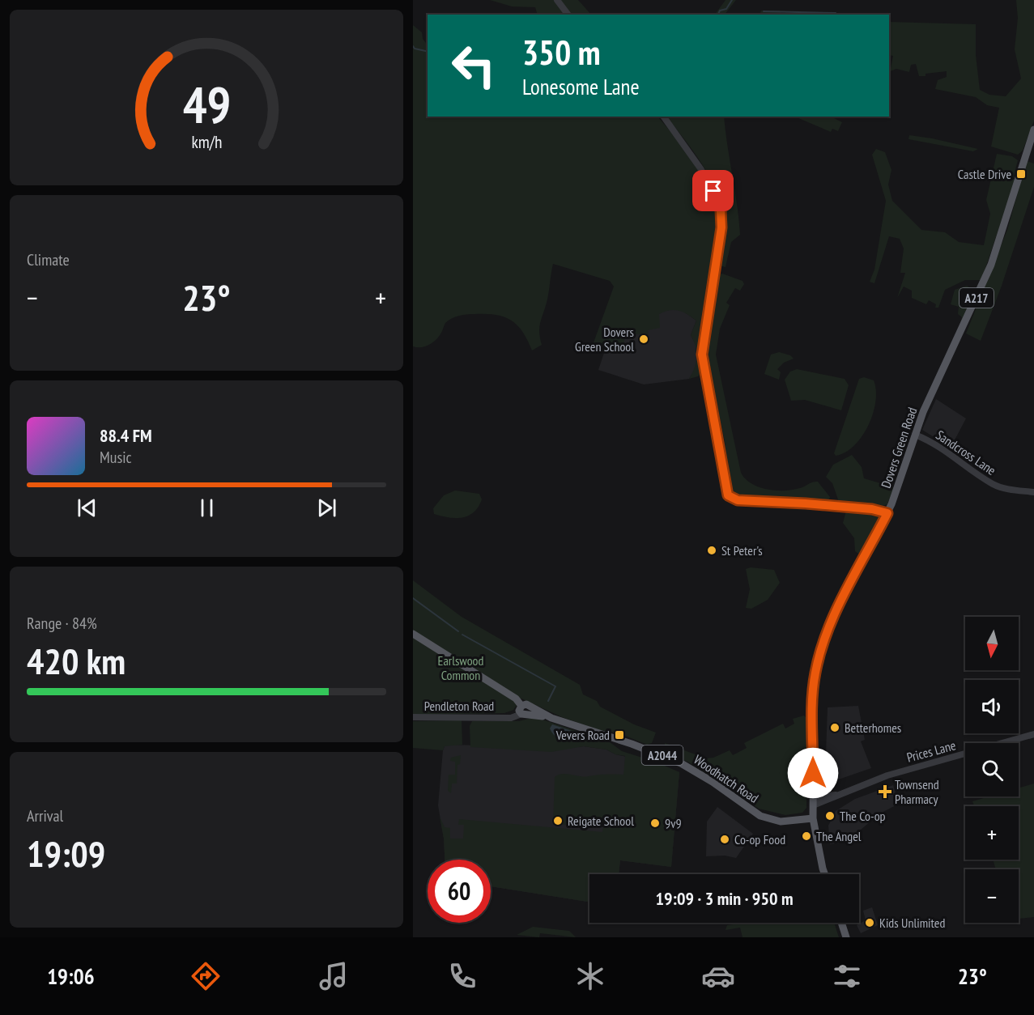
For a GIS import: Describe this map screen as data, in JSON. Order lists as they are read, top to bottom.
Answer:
{
  "streets": {
    "main road": [
      "A217",
      "Dovers Green Road",
      "A2044",
      "Woodhatch Road"
    ],
    "street": ["Sandcross Lane", "Pendleton Road", "Prices Lane"]
  },
  "crossings": [
    ["A217", "Dovers Green Road"],
    ["A217", "Prices Lane"],
    ["A217", "Woodhatch Road"],
    ["Dovers Green Road", "Sandcross Lane"],
    ["Dovers Green Road", "Prices Lane"],
    ["Pendleton Road", "Woodhatch Road"]
  ],
  "parks": ["Earlswood Common"],
  "places": {
    "transit": ["Castle Drive", "Vevers Road"],
    "other": [
      "Dovers Green School",
      "St Peter's",
      "Betterhomes",
      "The Co-op",
      "Reigate School",
      "9v9",
      "The Angel",
      "Co-op Food",
      "Kids Unlimited"
    ],
    "health": ["Townsend Pharmacy"]
  },
  "north": "bottom",
  "page": {
    "turn": ["350 m", "Lonesome Lane"],
    "tile": [
      "Climate",
      ["Range · 84%", "420 km"],
      ["Arrival", "19:09"]
    ],
    "heat": ["−", "23°", "+"],
    "song": ["88.4 FM", "Music"],
    "map_buttons": ["+", "−"],
    "limit": "60",
    "trip": "19:09 · 3 min · 950 m",
    "tabs": ["19:06", "23°"],
    "gauge": ["49", "km/h"]
  }
}
